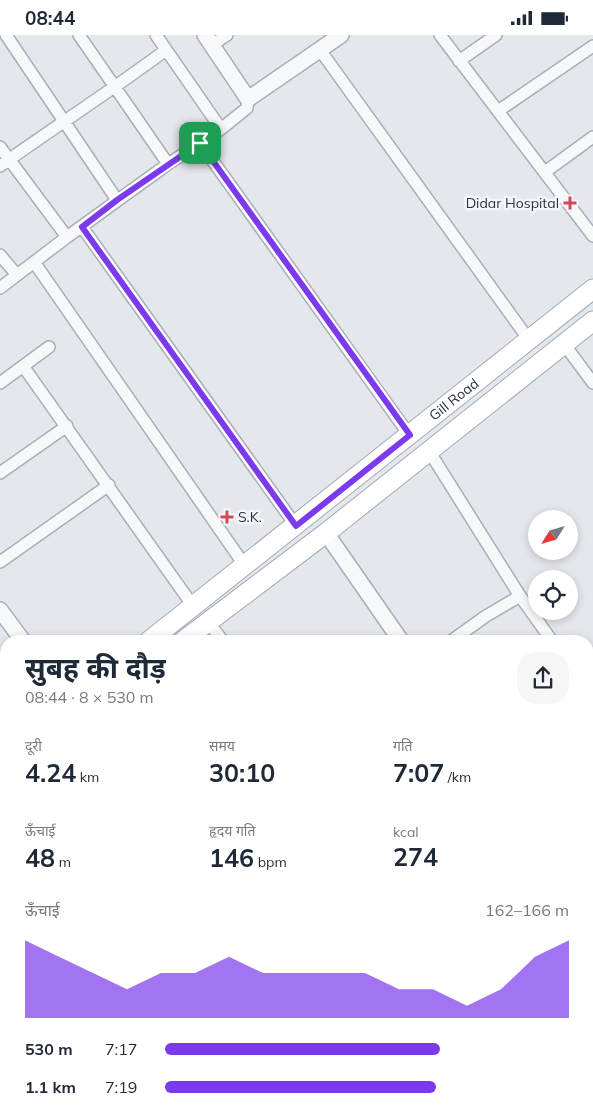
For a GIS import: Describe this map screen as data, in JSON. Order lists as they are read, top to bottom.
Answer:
{
  "streets": {
    "main road": ["Gill Road"]
  },
  "places": {
    "health": ["Didar Hospital", "S.K."]
  },
  "north": "bottom left",
  "page": {
    "status": "08:44",
    "heading": ["सुबह की दौड़", "08:44 · 8 × 530 m"],
    "stats": [
      ["दूरी", "4.24 km"],
      ["समय", "30:10"],
      ["गति", "7:07 /km"],
      ["ऊँचाई", "48 m"],
      ["हृदय गति", "146 bpm"],
      ["kcal", "274"]
    ],
    "chart": ["ऊँचाई", "162–166 m"],
    "list": [
      {
        "name": "530 m",
        "note": "7:17"
      },
      {
        "name": "1.1 km",
        "note": "7:19"
      }
    ]
  }
}
